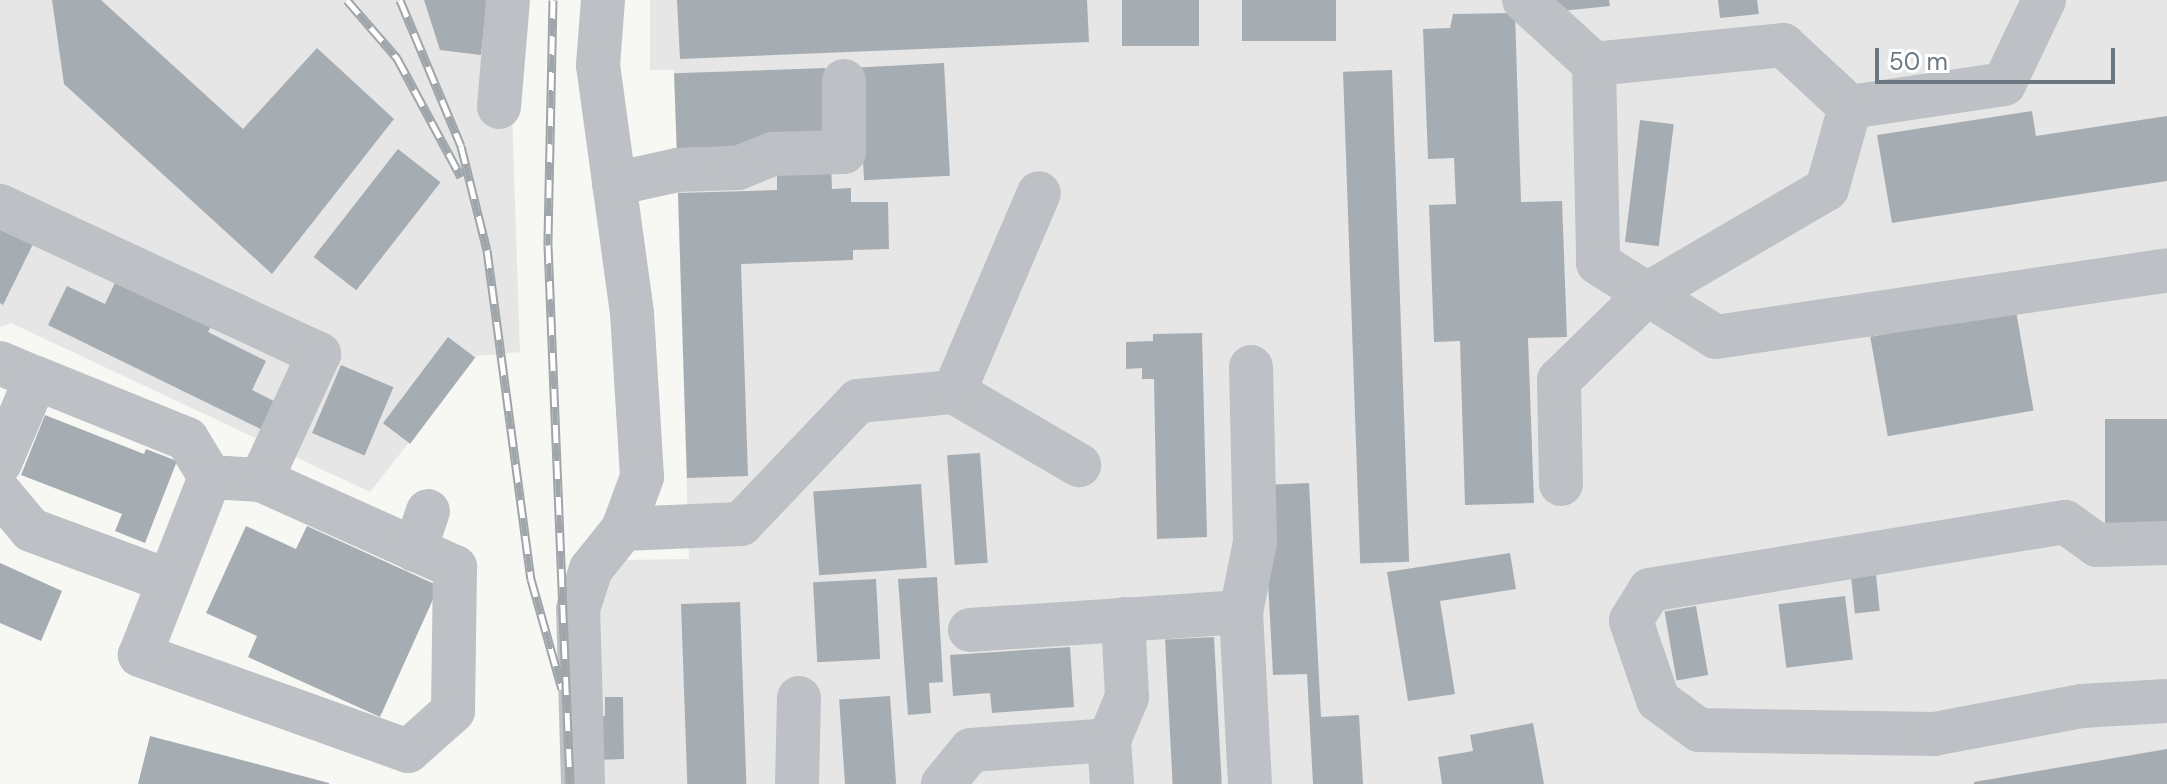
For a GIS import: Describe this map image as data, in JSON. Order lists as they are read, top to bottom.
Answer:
{
  "scale_bar": "50 m"
}
